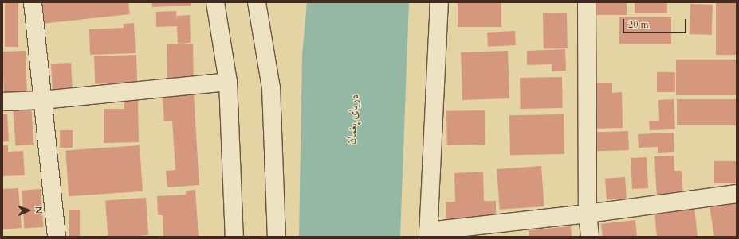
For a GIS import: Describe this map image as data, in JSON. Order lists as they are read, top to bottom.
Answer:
{
  "water": ["دریای پغمان"],
  "scale_bar": "20 m",
  "north": "right"
}
